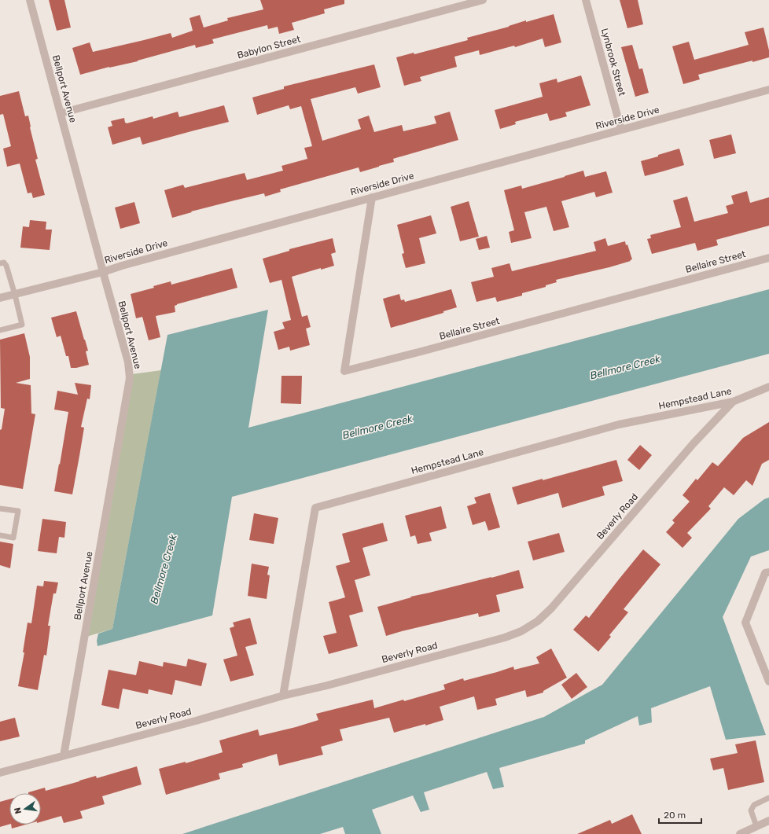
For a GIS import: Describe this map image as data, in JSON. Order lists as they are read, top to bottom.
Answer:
{
  "streets": {
    "street": [
      "Babylon Street",
      "Lynbrook Street",
      "Bellport Avenue",
      "Riverside Drive",
      "Bellaire Street",
      "Hempstead Lane",
      "Beverly Road"
    ]
  },
  "crossings": [
    ["Babylon Street", "Bellport Avenue"],
    ["Lynbrook Street", "Riverside Drive"],
    ["Bellport Avenue", "Riverside Drive"],
    ["Bellport Avenue", "Beverly Road"],
    ["Riverside Drive", "Bellaire Street"],
    ["Hempstead Lane", "Beverly Road"]
  ],
  "water": ["Bellmore Creek"],
  "scale_bar": "20 m",
  "north": "left"
}
